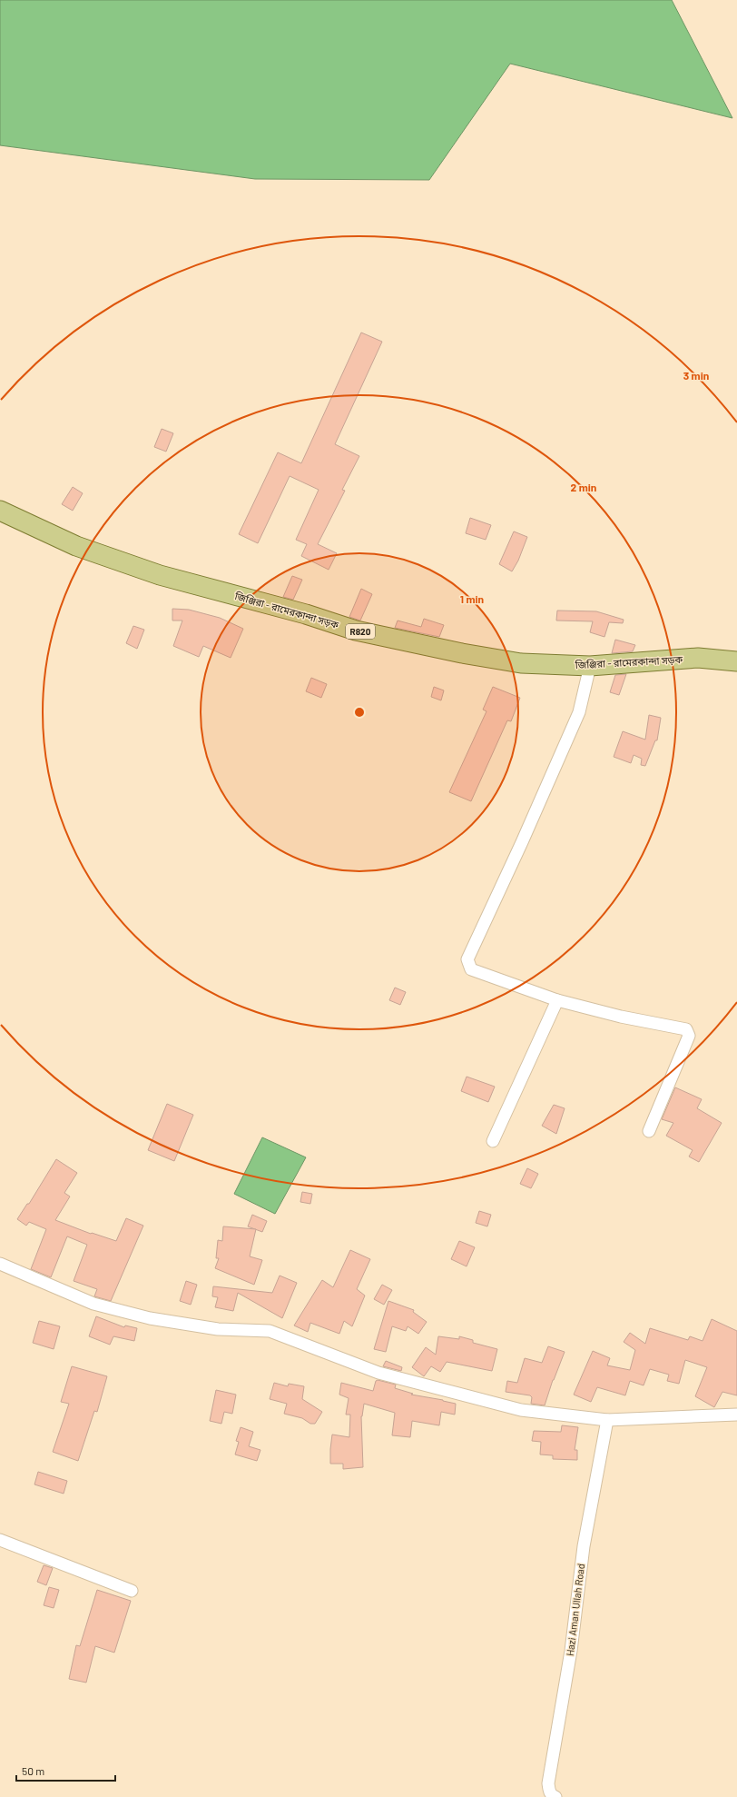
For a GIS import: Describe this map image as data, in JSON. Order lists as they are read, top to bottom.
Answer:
{
  "streets": {
    "main road": ["জিঞ্জিরা - রামেরকান্দা সড়ক", "R820"],
    "street": ["Hazi Aman Ullah Road"]
  },
  "scale_bar": "50 m",
  "rings": ["3 min", "2 min", "1 min"]
}
